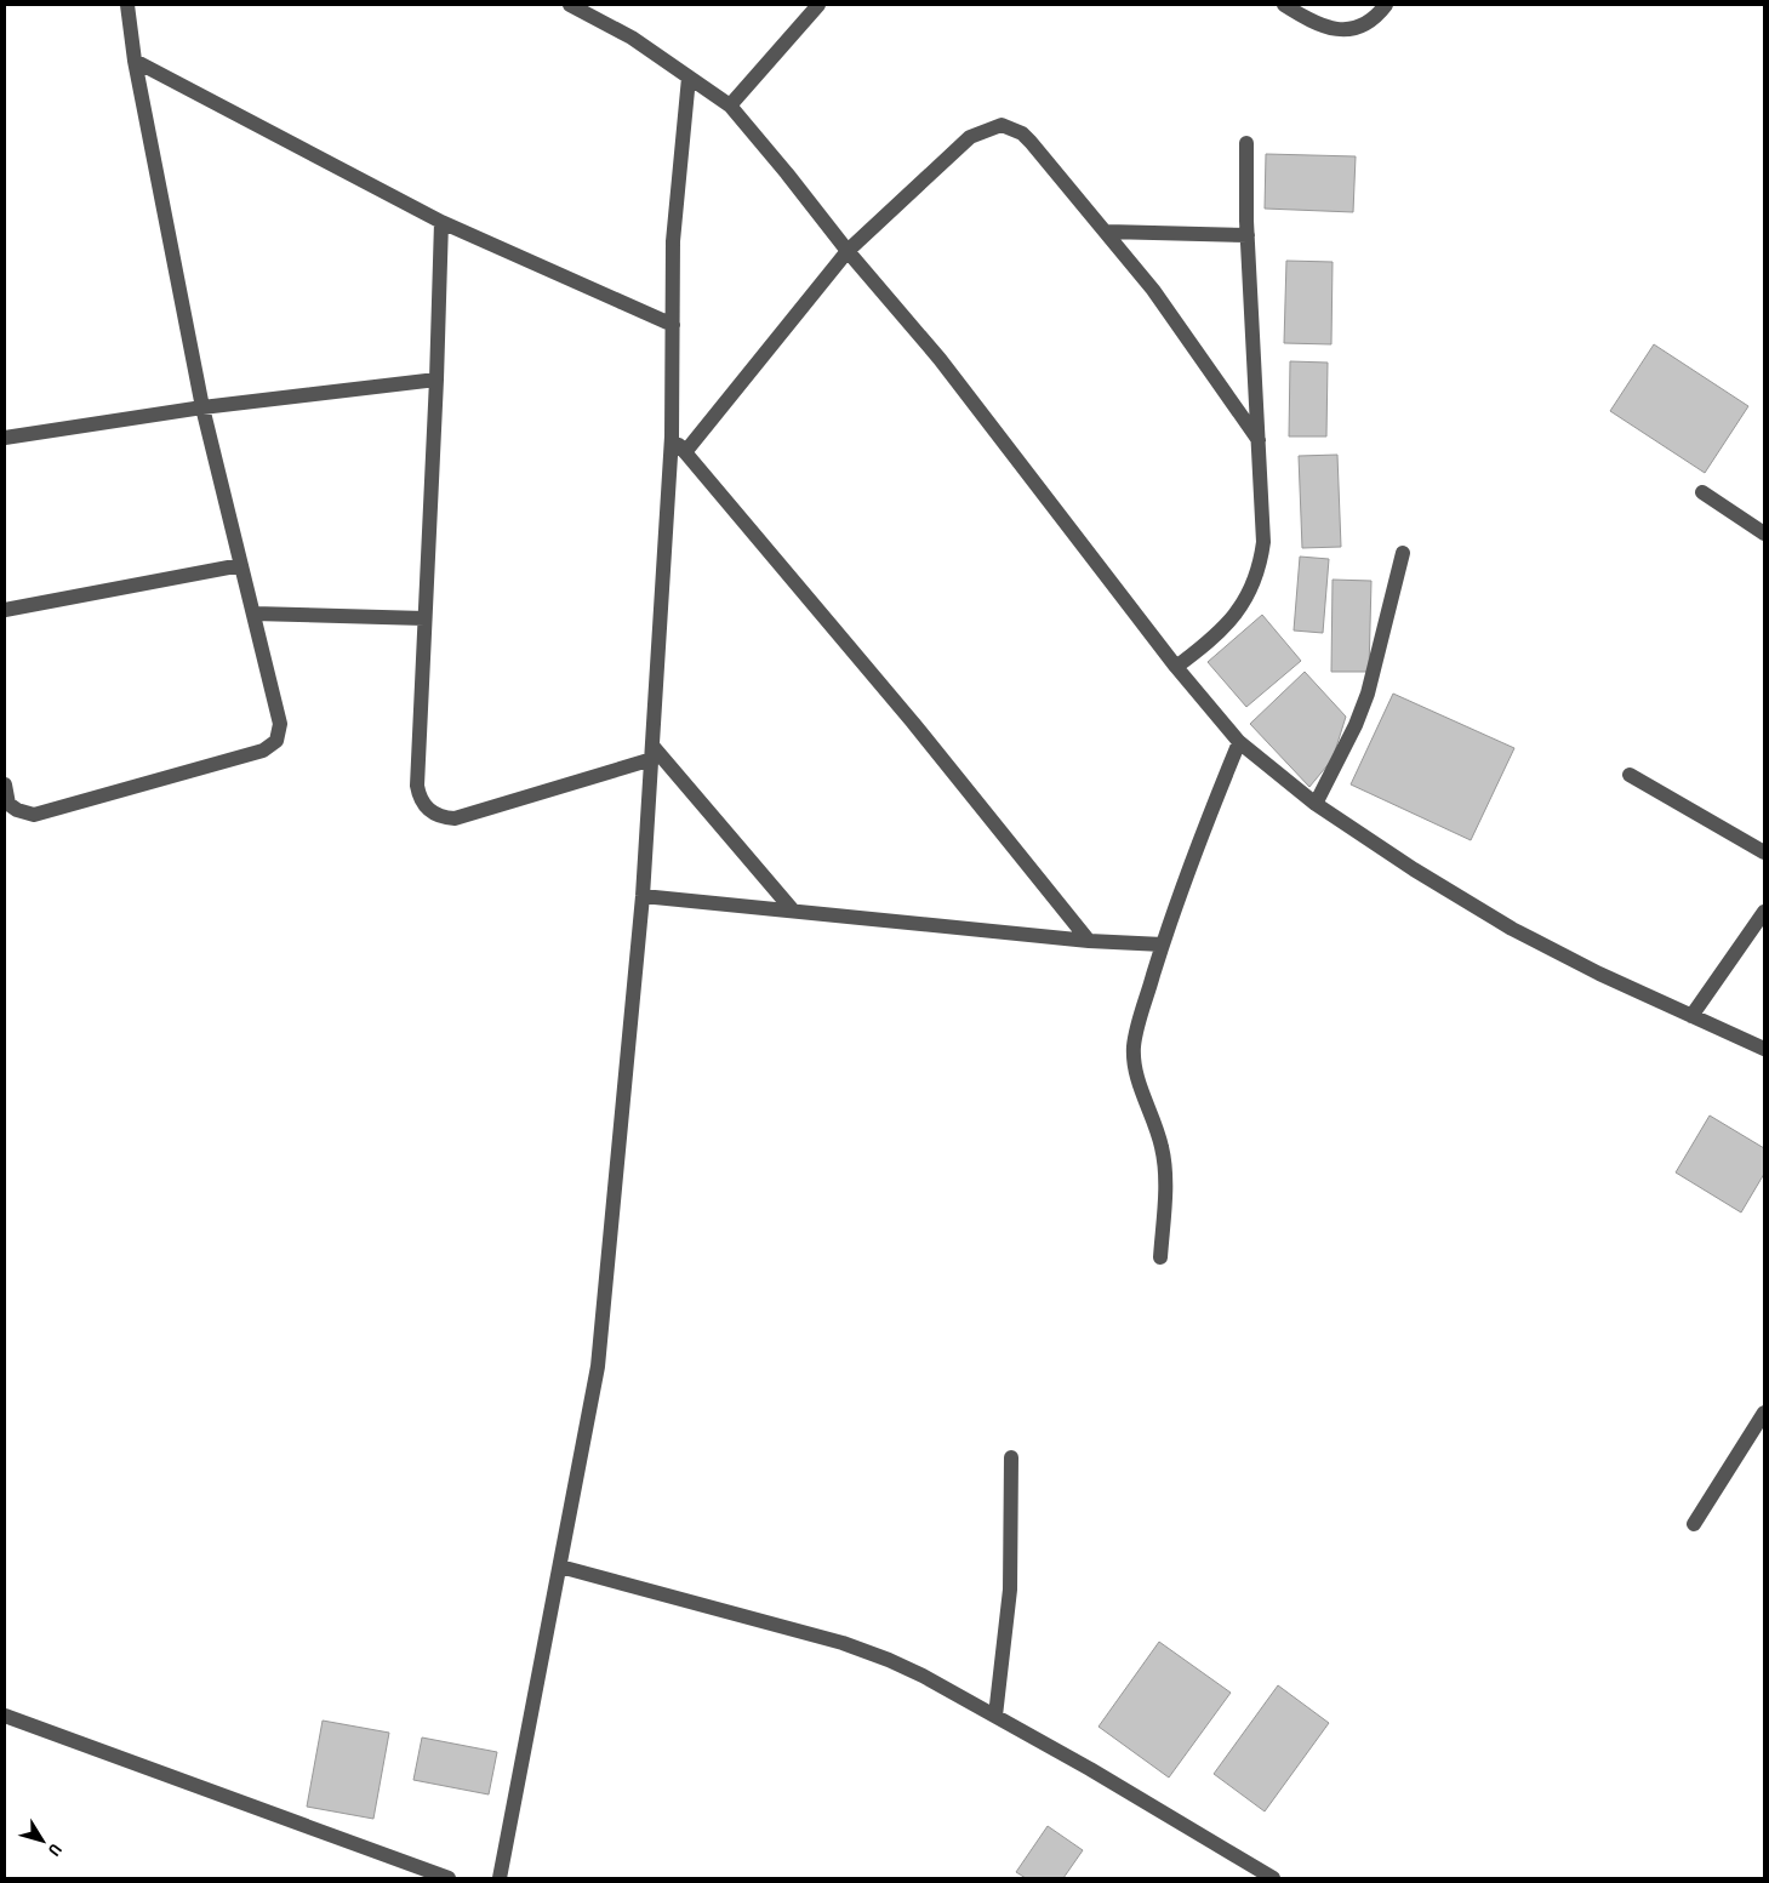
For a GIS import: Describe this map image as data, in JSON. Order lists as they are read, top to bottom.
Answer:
{
  "north": "bottom right"
}
